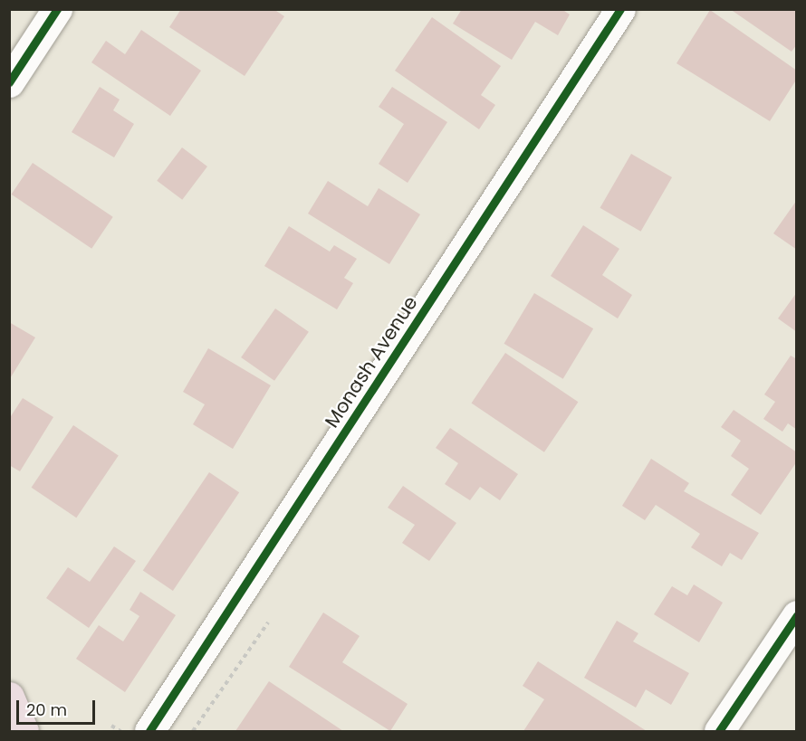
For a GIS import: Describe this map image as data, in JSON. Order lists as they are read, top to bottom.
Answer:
{
  "streets": {
    "street": ["Monash Avenue"]
  },
  "scale_bar": "20 m"
}
